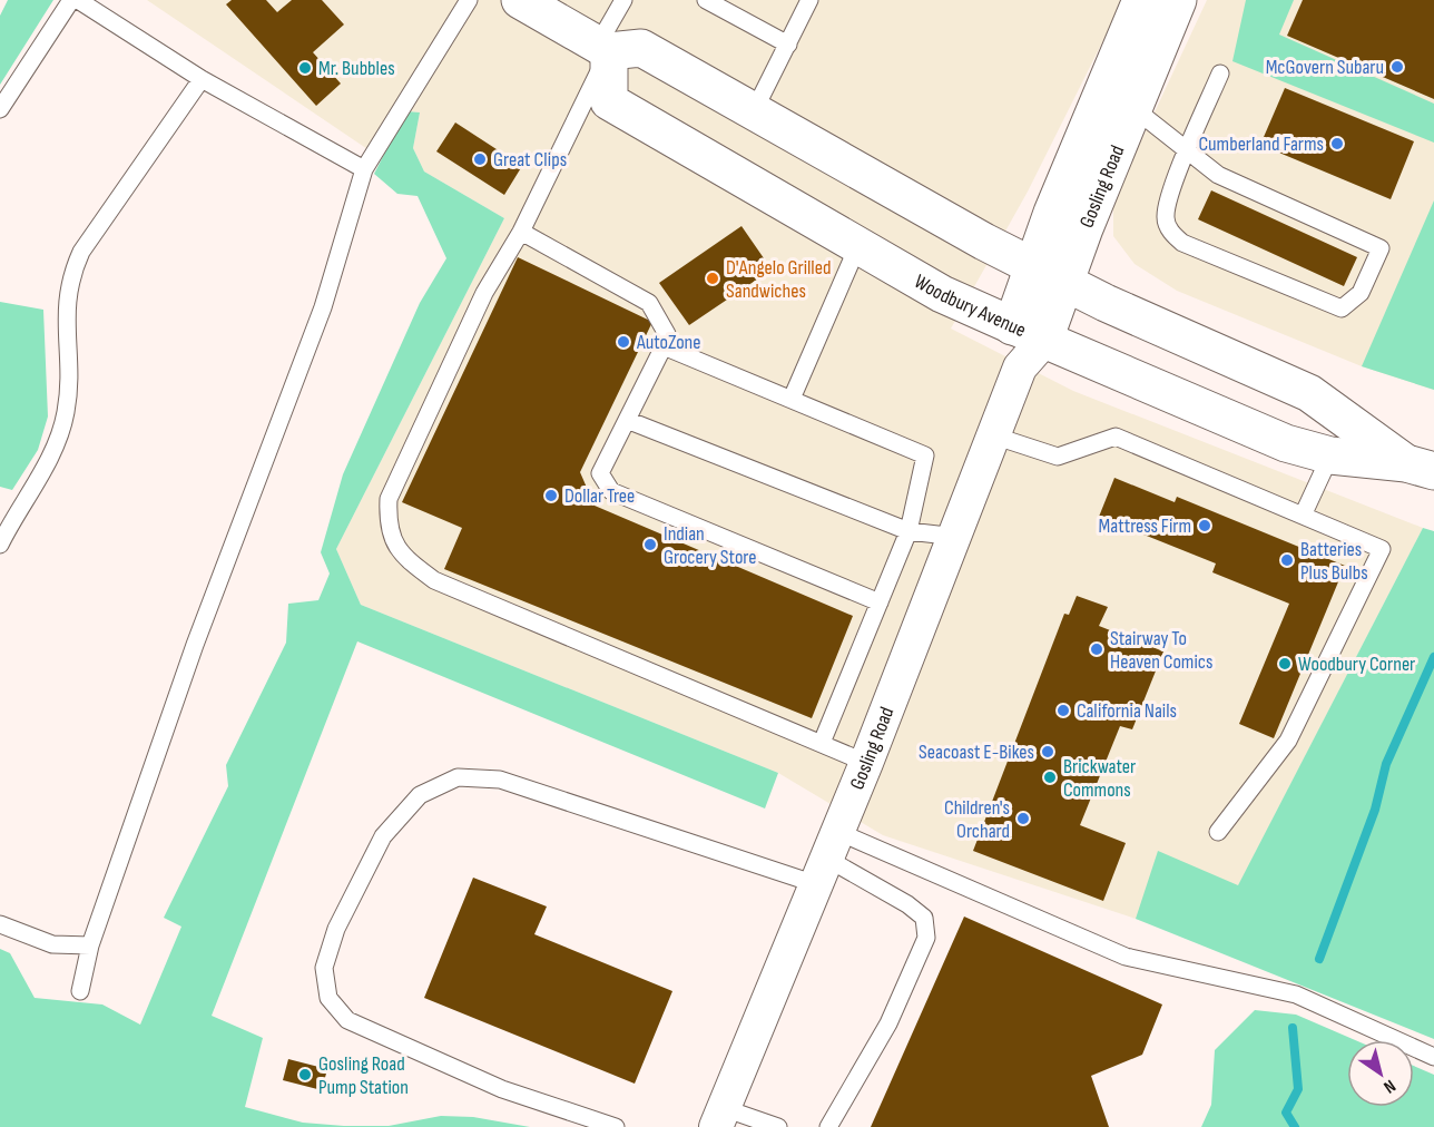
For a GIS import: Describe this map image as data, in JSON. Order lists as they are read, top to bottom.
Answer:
{
  "streets": {
    "main road": ["Gosling Road", "Woodbury Avenue"]
  },
  "crossings": [
    ["Gosling Road", "Woodbury Avenue"]
  ],
  "places": [
    "McGovern Subaru",
    "Mr. Bubbles",
    "Cumberland Farms",
    "Great Clips",
    "D'Angelo Grilled Sandwiches",
    "AutoZone",
    "Dollar Tree",
    "Mattress Firm",
    "Indian Grocery Store",
    "Batteries Plus Bulbs",
    "Stairway To Heaven Comics",
    "Woodbury Corner",
    "California Nails",
    "Seacoast E-Bikes",
    "Brickwater Commons",
    "Children's Orchard",
    "Gosling Road Pump Station"
  ],
  "north": "bottom right"
}
